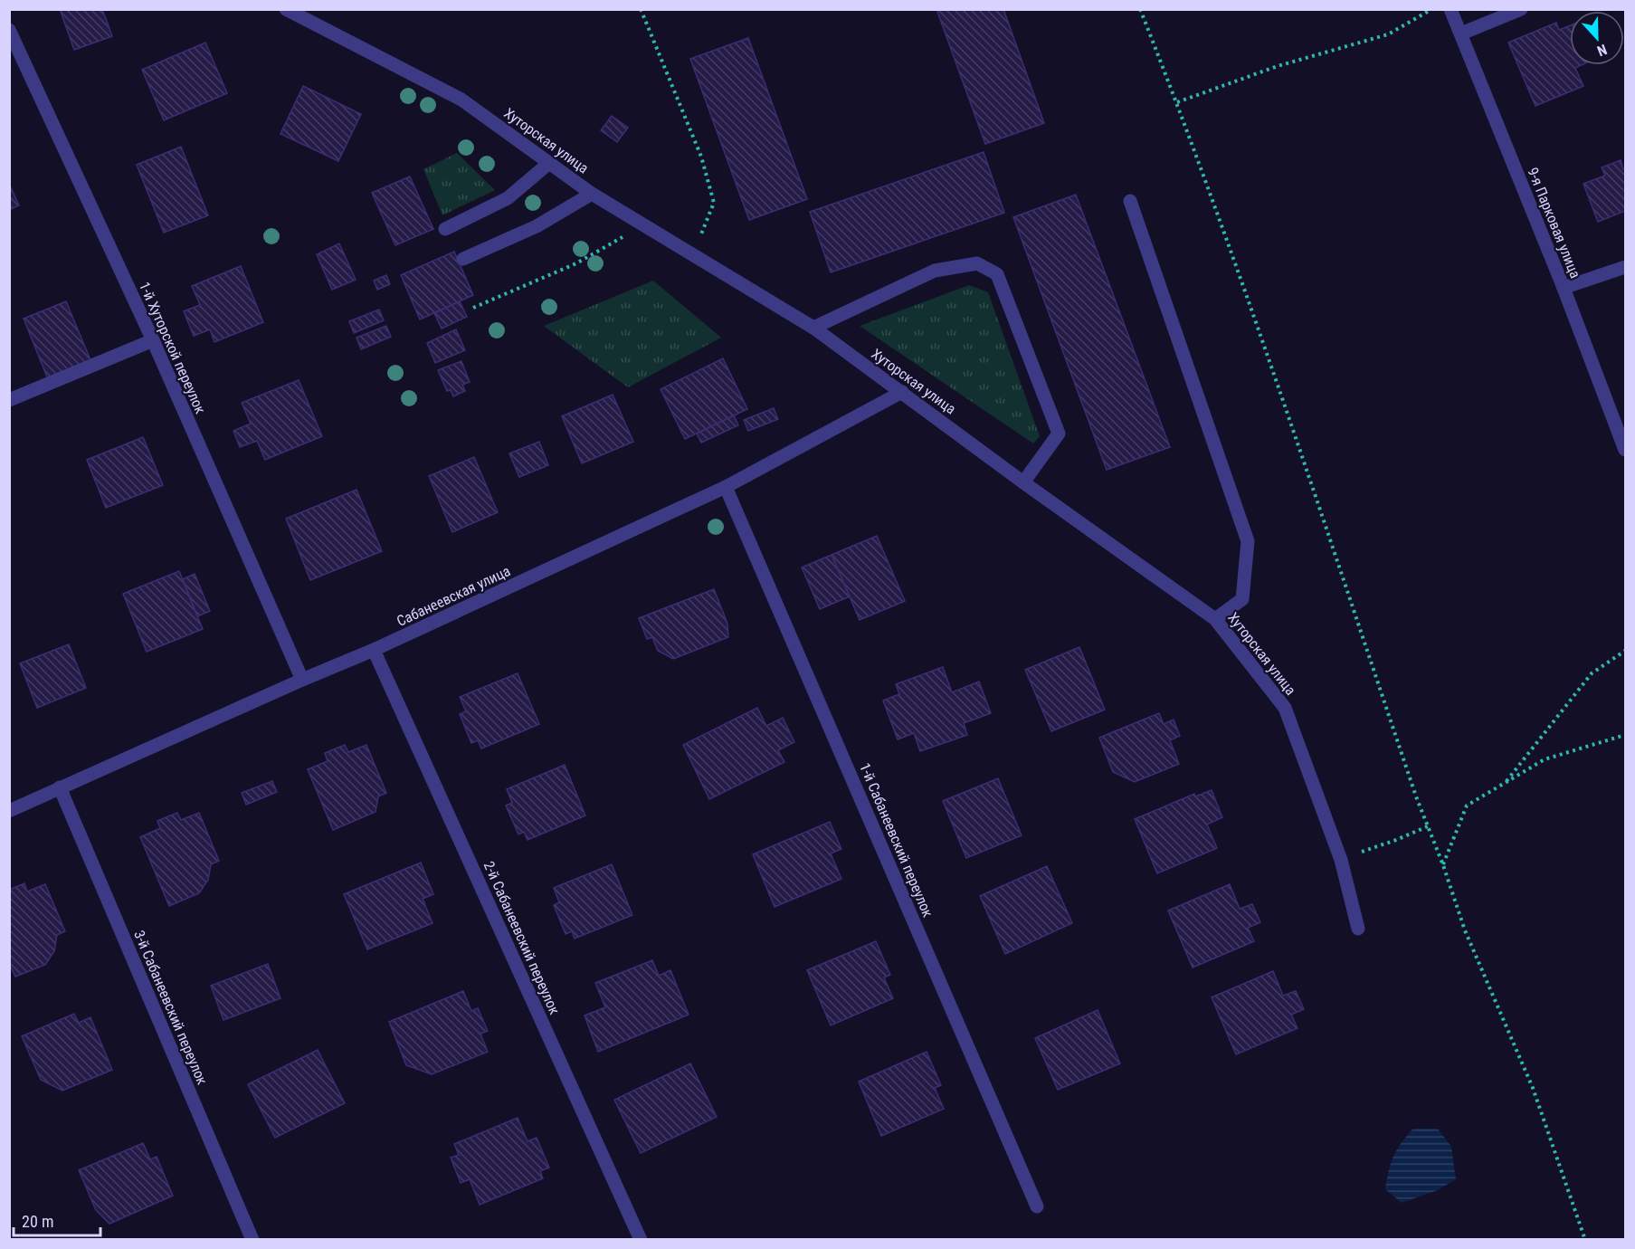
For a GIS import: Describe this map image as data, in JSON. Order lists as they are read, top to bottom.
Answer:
{
  "streets": {
    "street": [
      "Хуторская улица",
      "9-я Парковая улица",
      "1-й Хуторской переулок",
      "Сабанеевская улица",
      "1-й Сабанеевский переулок",
      "2-й Сабанеевский переулок",
      "3-й Сабанеевский переулок"
    ]
  },
  "crossings": [
    ["Хуторская улица", "Сабанеевская улица"],
    ["1-й Хуторской переулок", "Сабанеевская улица"],
    ["Сабанеевская улица", "1-й Сабанеевский переулок"],
    ["Сабанеевская улица", "2-й Сабанеевский переулок"],
    ["Сабанеевская улица", "3-й Сабанеевский переулок"]
  ],
  "scale_bar": "20 m",
  "north": "bottom"
}
